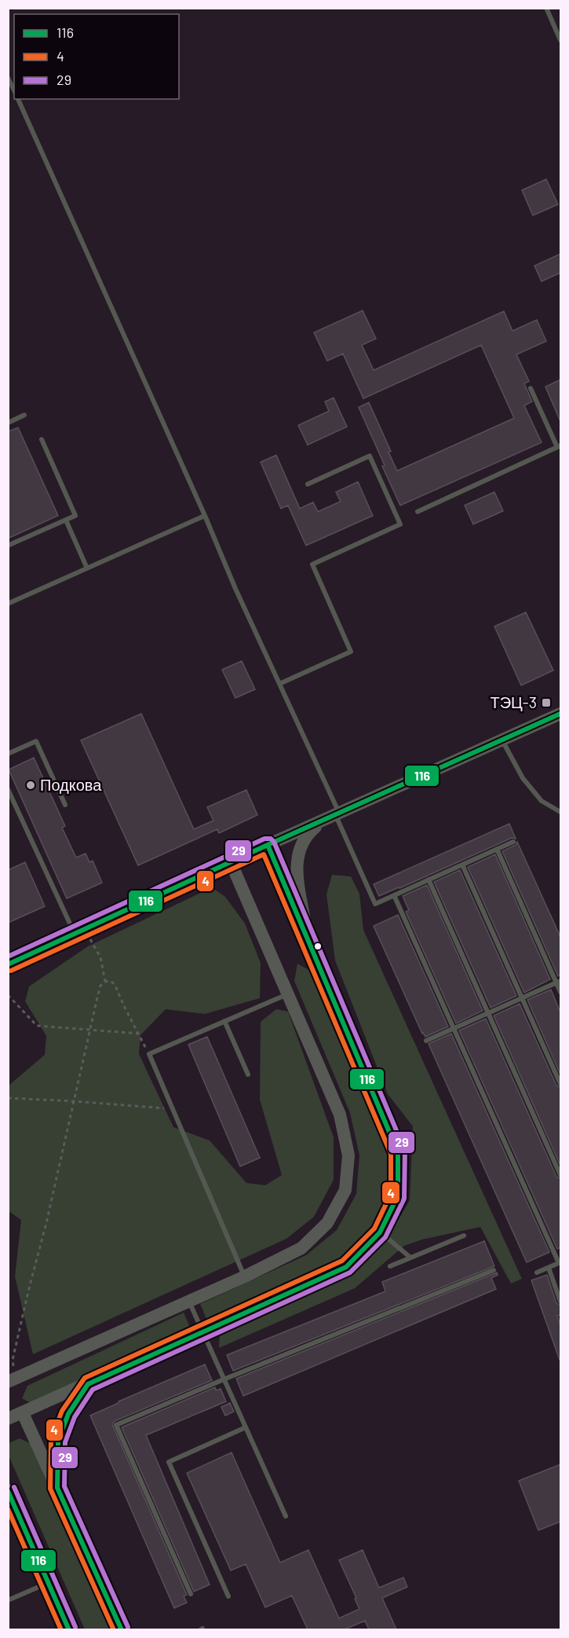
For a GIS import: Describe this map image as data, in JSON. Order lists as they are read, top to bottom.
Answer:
{
  "places": {
    "transit": ["ТЭЦ-3"],
    "other": ["Подкова"]
  },
  "lines": ["transit line 116", "transit line 29", "transit line 4"],
  "legend": ["116", "4", "29"]
}
